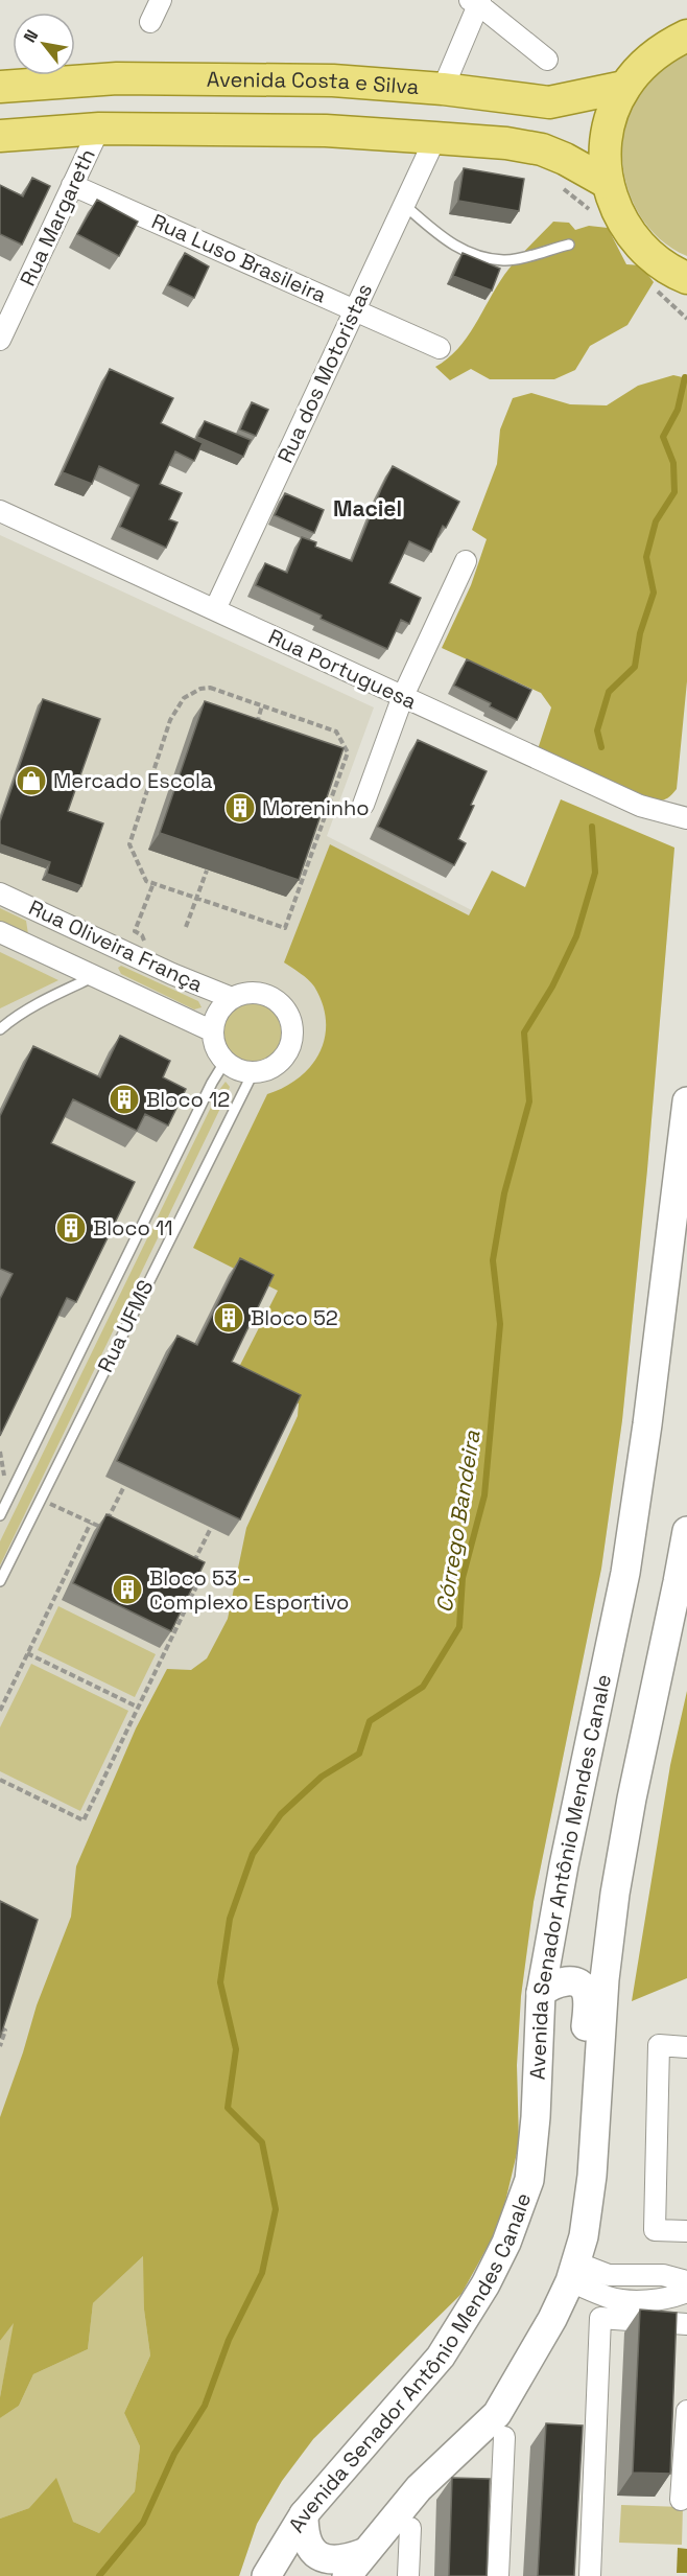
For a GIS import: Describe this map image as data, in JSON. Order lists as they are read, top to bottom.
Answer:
{
  "streets": {
    "main road": ["Avenida Costa e Silva", "Avenida Senador Antônio Mendes Canale"],
    "street": [
      "Rua Margareth",
      "Rua Luso Brasileira",
      "Rua dos Motoristas",
      "Rua Portuguesa",
      "Rua Oliveira França"
    ],
    "lane": ["Rua UFMS"]
  },
  "crossings": [
    ["Rua Margareth", "Rua Luso Brasileira"],
    ["Rua Luso Brasileira", "Rua dos Motoristas"],
    ["Rua dos Motoristas", "Rua Portuguesa"],
    ["Rua Oliveira França", "Rua UFMS"]
  ],
  "districts": ["Maciel"],
  "water": ["Córrego Bandeira"],
  "places": {
    "shop": ["Mercado Escola"],
    "building": [
      "Moreninho",
      "Bloco 12",
      "Bloco 11",
      "Bloco 52",
      "Bloco 53 - Complexo Esportivo"
    ]
  },
  "north": "top left"
}
